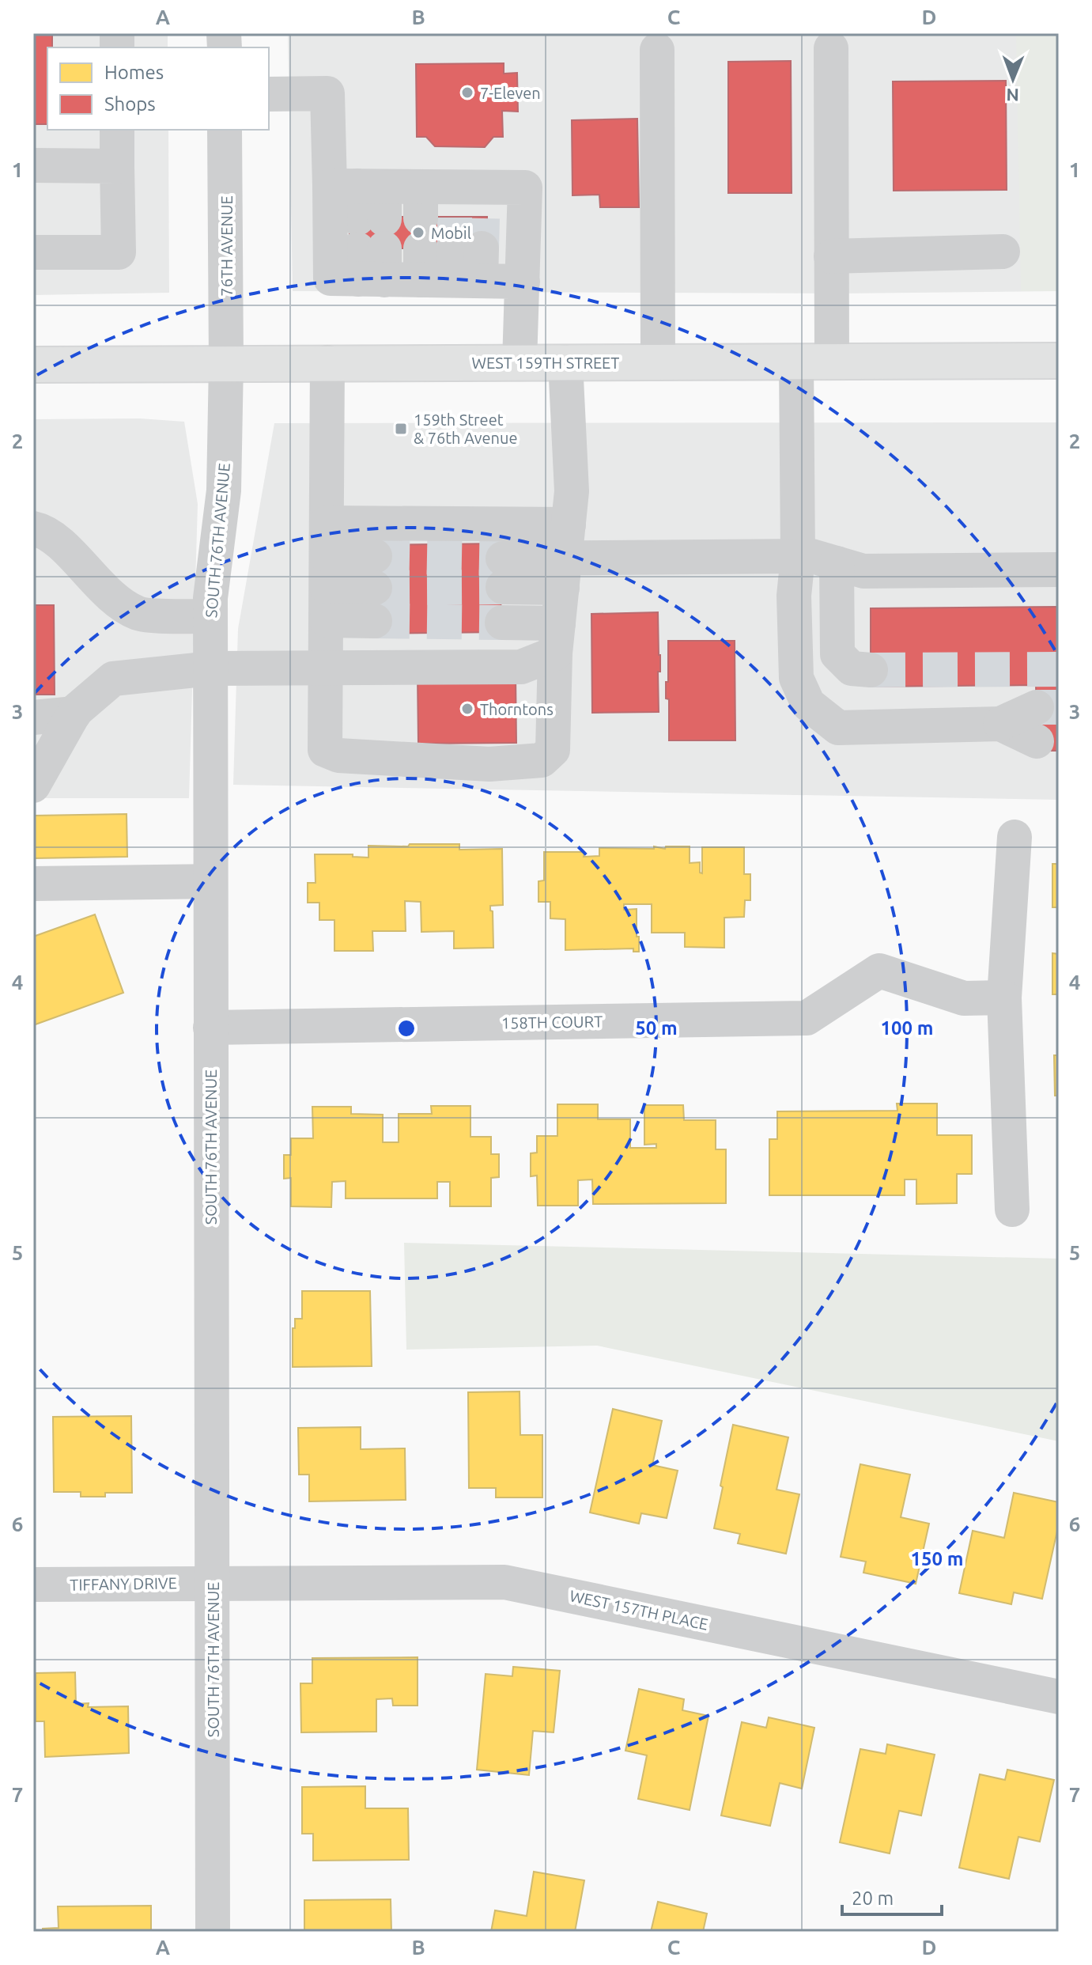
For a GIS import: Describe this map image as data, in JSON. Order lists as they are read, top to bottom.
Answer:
{
  "streets": {
    "main road": ["WEST 159TH STREET"],
    "street": [
      "76TH AVENUE",
      "SOUTH 76TH AVENUE",
      "158TH COURT",
      "TIFFANY DRIVE",
      "WEST 157TH PLACE"
    ]
  },
  "crossings": [
    ["76TH AVENUE", "WEST 159TH STREET"],
    ["76TH AVENUE", "SOUTH 76TH AVENUE"],
    ["WEST 159TH STREET", "SOUTH 76TH AVENUE"],
    ["SOUTH 76TH AVENUE", "158TH COURT"],
    ["SOUTH 76TH AVENUE", "TIFFANY DRIVE"],
    ["SOUTH 76TH AVENUE", "WEST 157TH PLACE"],
    ["TIFFANY DRIVE", "WEST 157TH PLACE"]
  ],
  "places": {
    "other": ["7-Eleven", "Mobil", "Thorntons"],
    "transit": ["159th Street & 76th Avenue"]
  },
  "legend": ["Homes", "Shops"],
  "scale_bar": "20 m",
  "north": "bottom",
  "grid": {
    "columns": [
      "A",
      "B",
      "C",
      "D"
    ],
    "rows": [
      "1",
      "2",
      "3",
      "4",
      "5",
      "6",
      "7"
    ]
  },
  "rings": ["50 m", "100 m", "150 m"]
}
